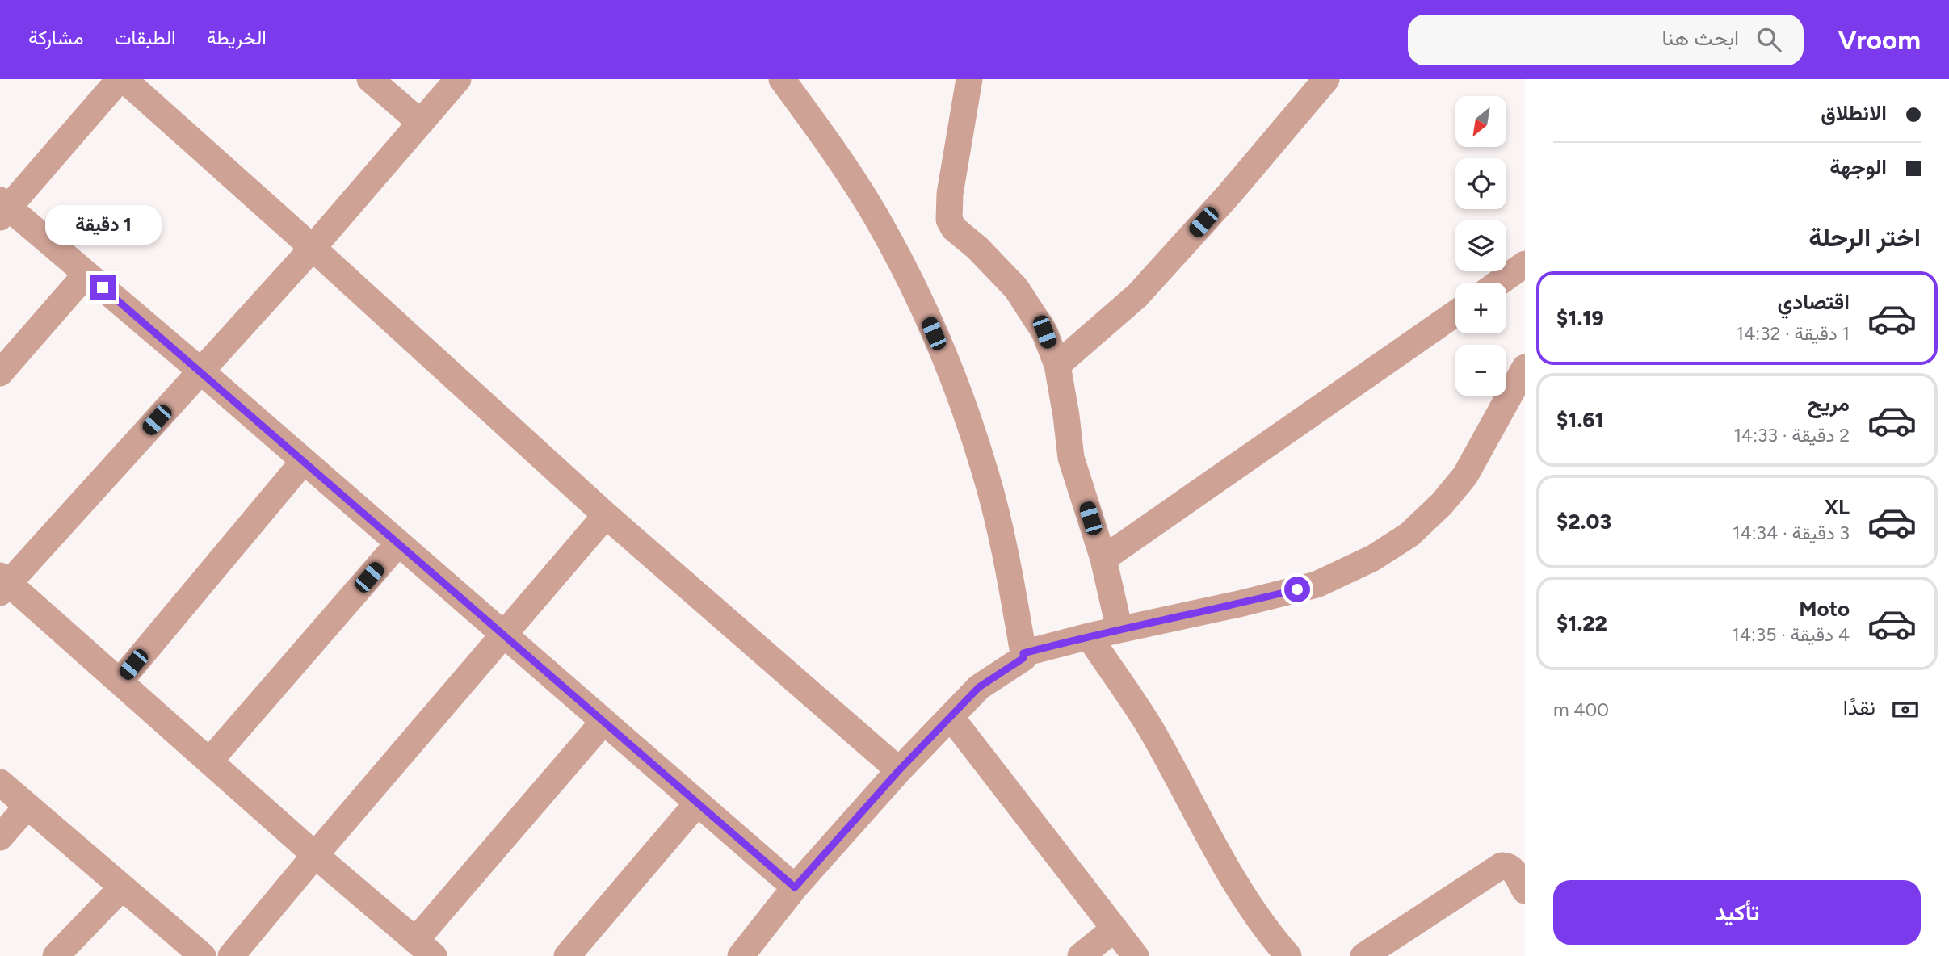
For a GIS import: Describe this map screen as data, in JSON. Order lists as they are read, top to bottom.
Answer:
{
  "north": "bottom left",
  "page": {
    "header": "Vroom",
    "search": "ابحث هنا",
    "nav": ["الخريطة", "الطبقات", "مشاركة"],
    "banner": ["الانطلاق", "الوجهة"],
    "map_buttons": ["+", "−"],
    "heading": "اختر الرحلة",
    "bubble": "1 دقيقة",
    "list": [
      {
        "name": "اقتصادي",
        "note": "1 دقيقة · 14:32",
        "value": "$1.19"
      },
      {
        "name": "مريح",
        "note": "2 دقيقة · 14:33",
        "value": "$1.61"
      },
      {
        "name": "XL",
        "note": "3 دقيقة · 14:34",
        "value": "$2.03"
      },
      {
        "name": "Moto",
        "note": "4 دقيقة · 14:35",
        "value": "$1.22"
      }
    ],
    "pay": ["نقدًا", "400 m"],
    "buttons": "تأكيد"
  }
}
